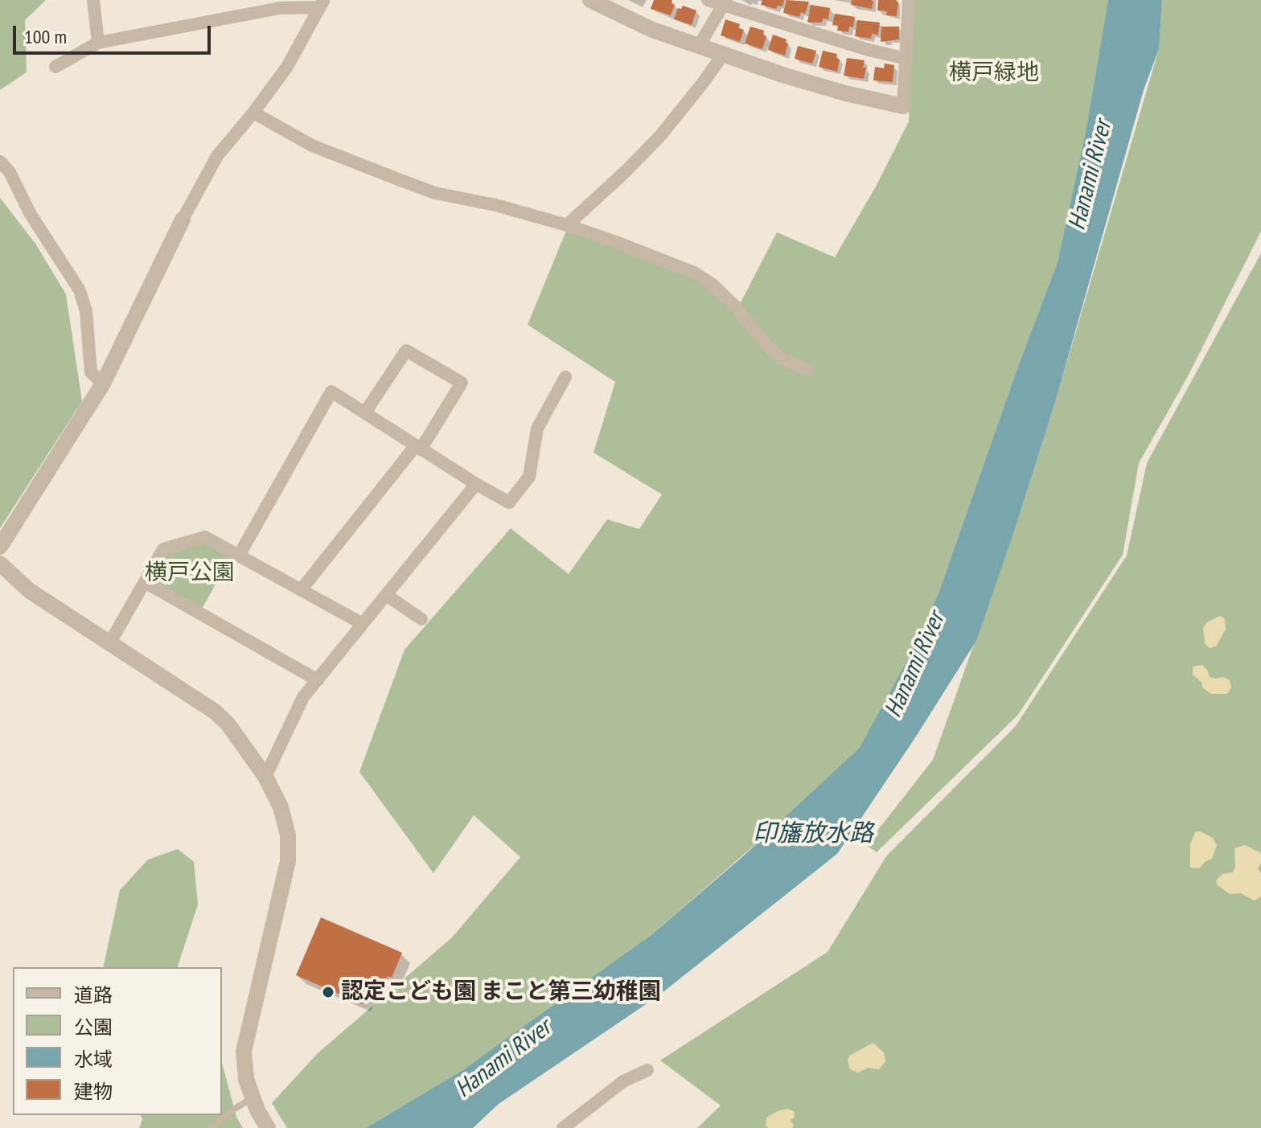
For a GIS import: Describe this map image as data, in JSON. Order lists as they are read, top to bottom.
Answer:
{
  "water": ["Hanami River", "印旛放水路"],
  "parks": ["横戸緑地", "横戸公園"],
  "places": ["認定こども園 まこと第三幼稚園"],
  "legend": [
    "道路",
    "公園",
    "水域",
    "建物"
  ],
  "scale_bar": "100 m"
}
